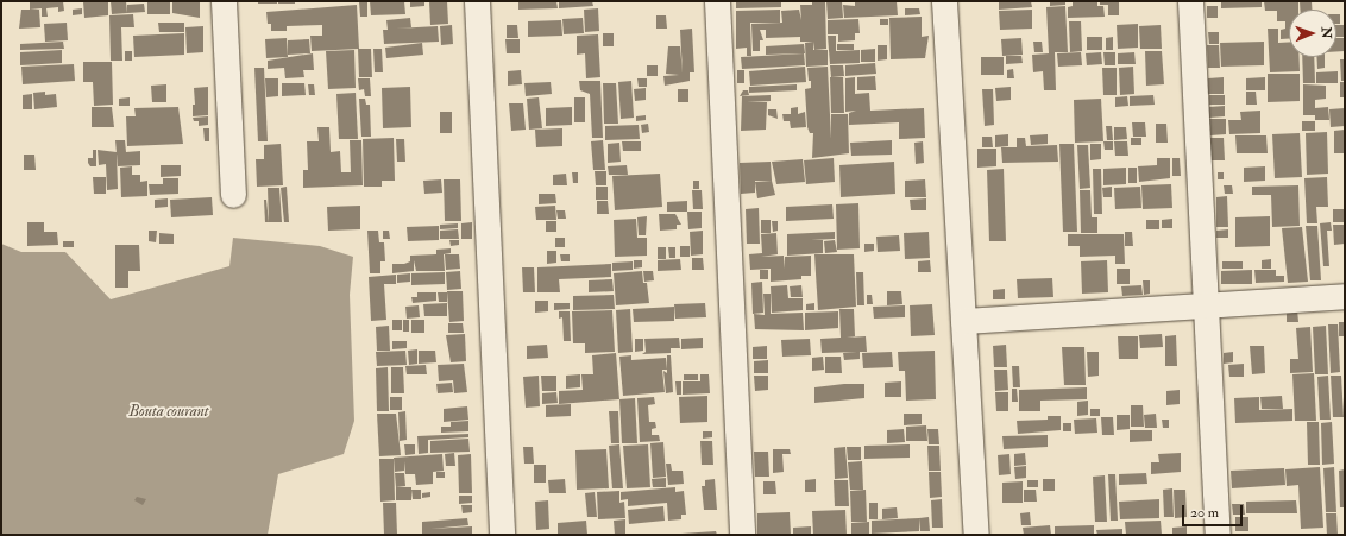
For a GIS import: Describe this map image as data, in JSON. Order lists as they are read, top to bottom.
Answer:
{
  "water": ["Bouta courant"],
  "scale_bar": "20 m",
  "north": "right"
}
